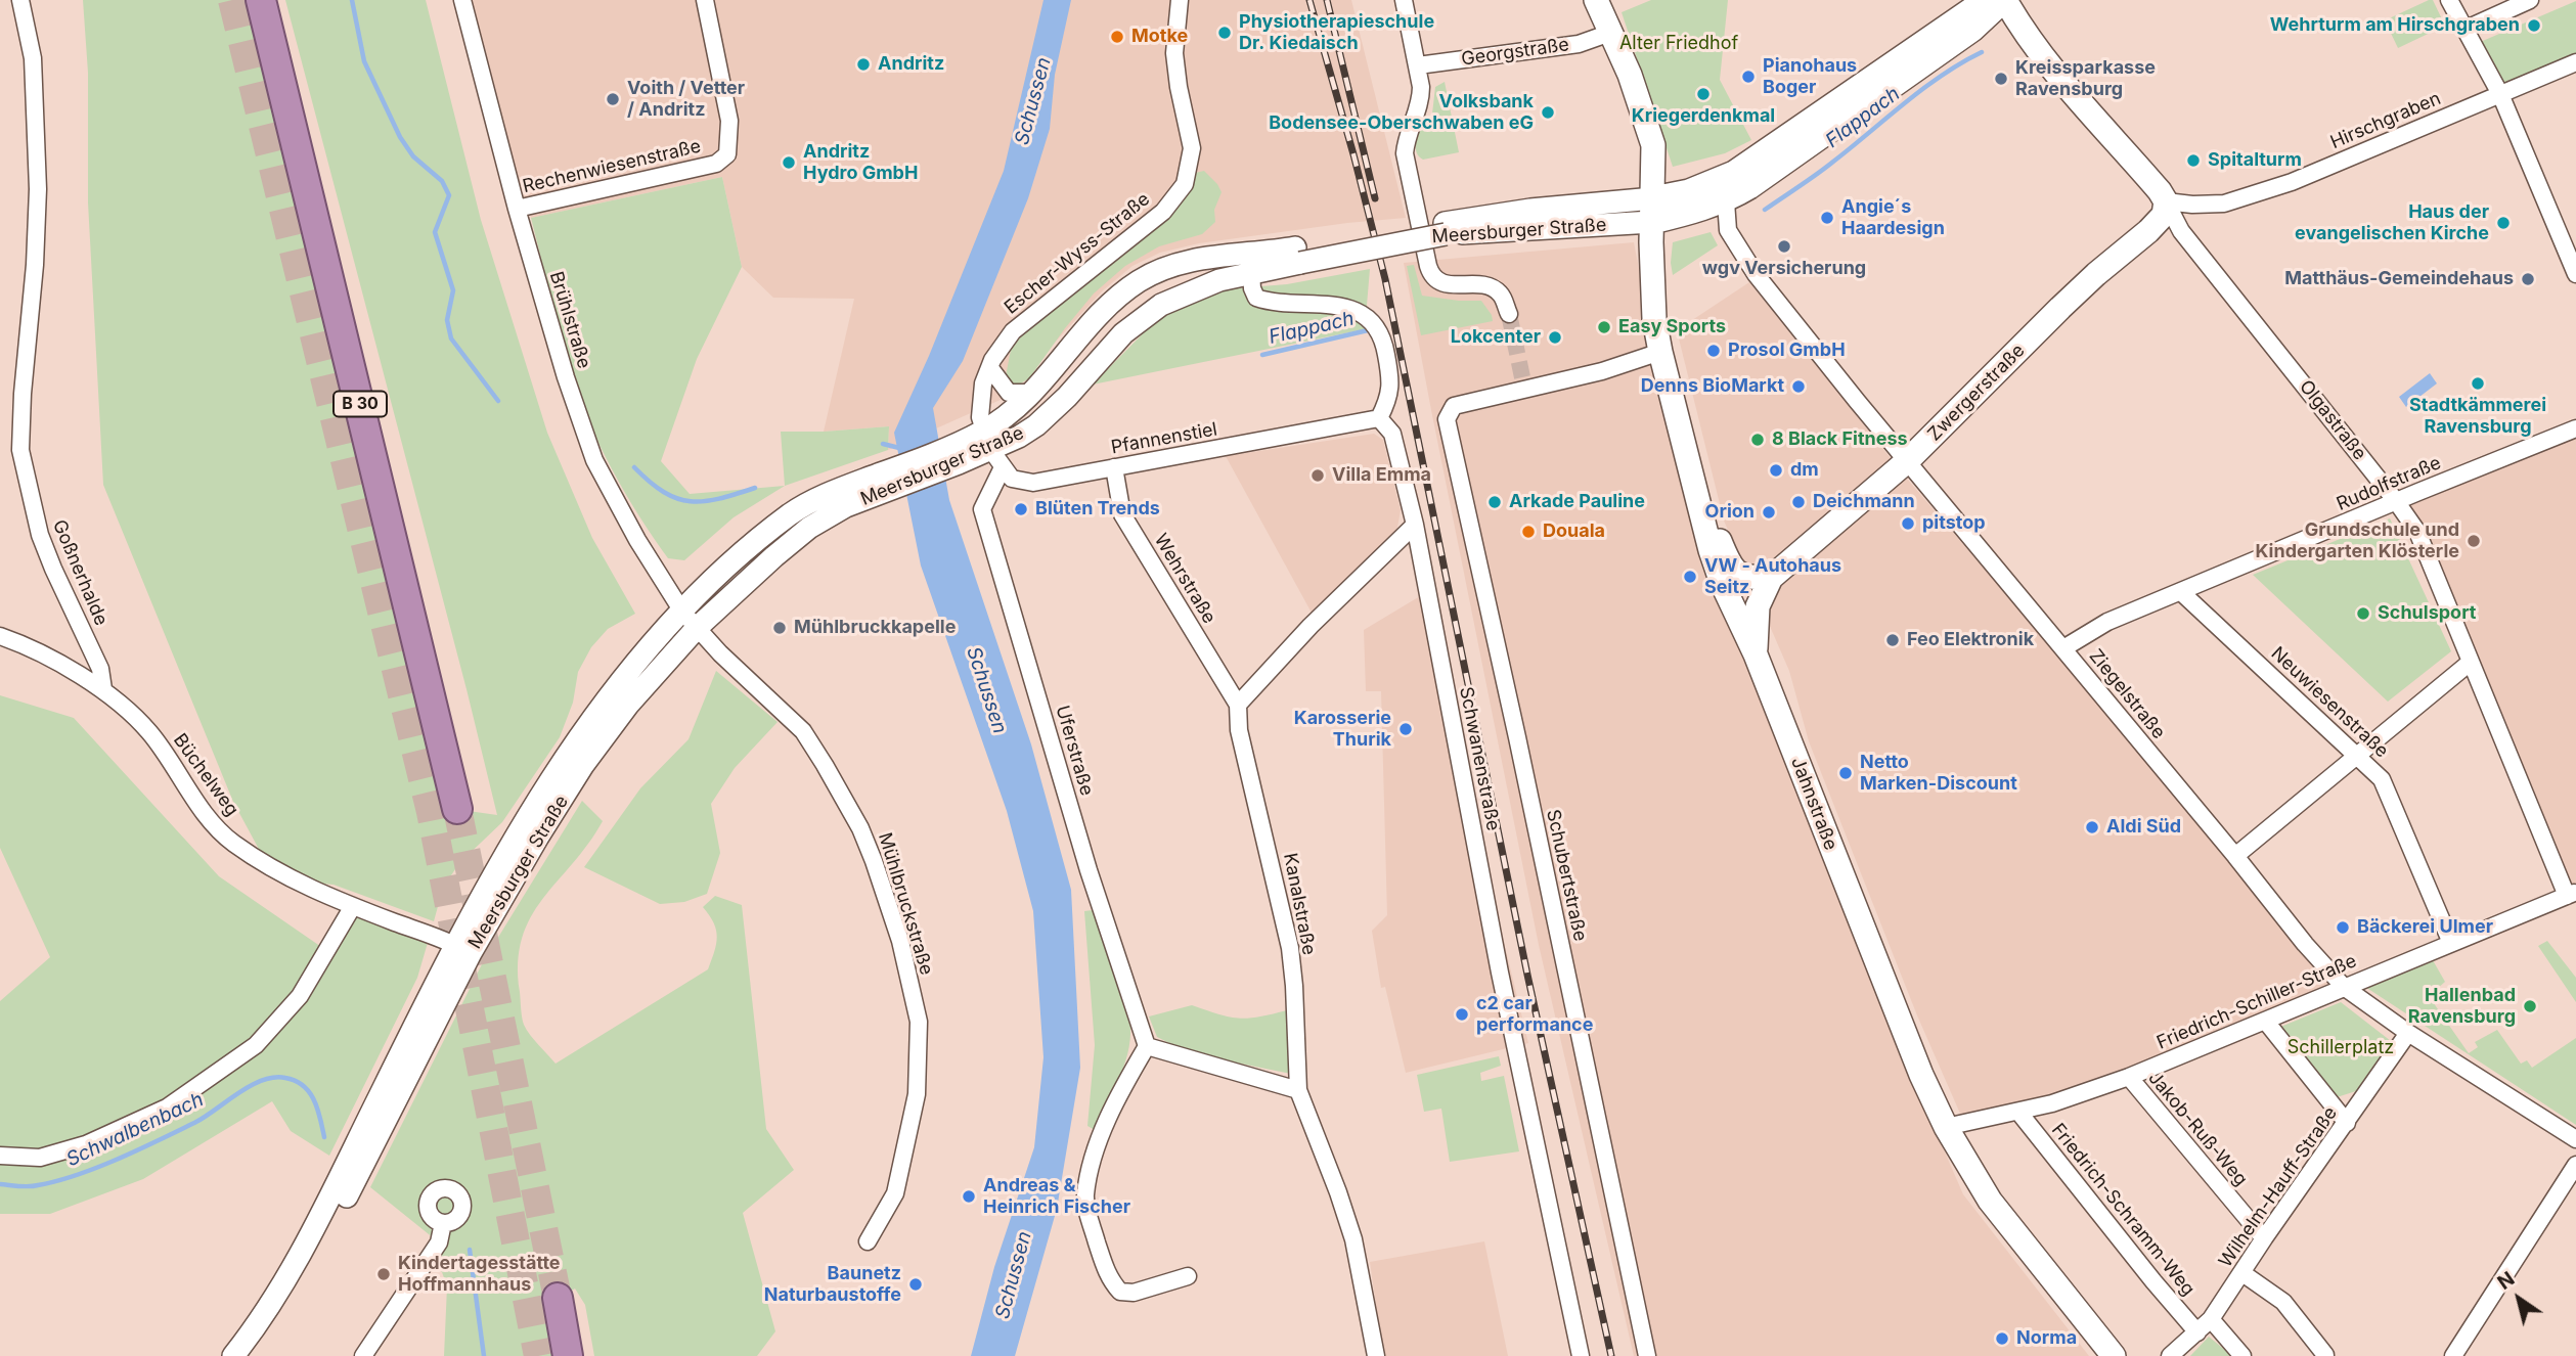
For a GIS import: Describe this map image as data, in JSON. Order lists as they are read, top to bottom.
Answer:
{
  "streets": {
    "highway": ["B 30"],
    "main road": [
      "Meersburger Straße",
      "Zwergerstraße",
      "Olgastraße",
      "Jahnstraße"
    ],
    "street": [
      "Georgstraße",
      "Hirschgraben",
      "Rechenwiesenstraße",
      "Escher-Wyss-Straße",
      "Brühlstraße",
      "Pfannenstiel",
      "Rudolfstraße",
      "Goßnerhalde",
      "Wehrstraße",
      "Ziegelstraße",
      "Neuwiesenstraße",
      "Uferstraße",
      "Schwanenstraße",
      "Büchelweg",
      "Schubertstraße",
      "Mühlbruckstraße",
      "Kanalstraße",
      "Friedrich-Schiller-Straße",
      "Jakob-Ruß-Weg",
      "Wilhelm-Hauff-Straße",
      "Friedrich-Schramm-Weg"
    ]
  },
  "crossings": [
    ["Hirschgraben", "Zwergerstraße"],
    ["Hirschgraben", "Olgastraße"],
    ["Rechenwiesenstraße", "Brühlstraße"],
    ["Meersburger Straße", "Escher-Wyss-Straße"],
    ["Meersburger Straße", "Brühlstraße"],
    ["Meersburger Straße", "Olgastraße"],
    ["Meersburger Straße", "Pfannenstiel"],
    ["Meersburger Straße", "Ziegelstraße"],
    ["Meersburger Straße", "Büchelweg"],
    ["Meersburger Straße", "Jahnstraße"],
    ["Meersburger Straße", "Mühlbruckstraße"],
    ["Escher-Wyss-Straße", "Pfannenstiel"],
    ["Brühlstraße", "Mühlbruckstraße"],
    ["Zwergerstraße", "Olgastraße"],
    ["Zwergerstraße", "Ziegelstraße"],
    ["Zwergerstraße", "Jahnstraße"],
    ["Olgastraße", "Rudolfstraße"],
    ["Olgastraße", "Friedrich-Schiller-Straße"],
    ["Pfannenstiel", "Wehrstraße"],
    ["Pfannenstiel", "Uferstraße"],
    ["Pfannenstiel", "Schwanenstraße"],
    ["Rudolfstraße", "Ziegelstraße"],
    ["Rudolfstraße", "Neuwiesenstraße"],
    ["Goßnerhalde", "Büchelweg"],
    ["Wehrstraße", "Kanalstraße"],
    ["Ziegelstraße", "Friedrich-Schiller-Straße"],
    ["Ziegelstraße", "Wilhelm-Hauff-Straße"],
    ["Neuwiesenstraße", "Friedrich-Schiller-Straße"],
    ["Jahnstraße", "Schubertstraße"],
    ["Jahnstraße", "Friedrich-Schiller-Straße"],
    ["Friedrich-Schiller-Straße", "Jakob-Ruß-Weg"],
    ["Friedrich-Schiller-Straße", "Friedrich-Schramm-Weg"],
    ["Jakob-Ruß-Weg", "Wilhelm-Hauff-Straße"],
    ["Wilhelm-Hauff-Straße", "Friedrich-Schramm-Weg"]
  ],
  "water": ["Schussen", "Flappach", "Schwalbenbach"],
  "parks": ["Alter Friedhof", "Schillerplatz"],
  "places": [
    "Wehrturm am Hirschgraben",
    "Physiotherapieschule Dr. Kiedaisch",
    "Motke",
    "Andritz",
    "Pianohaus Boger",
    "Kreissparkasse Ravensburg",
    "Kriegerdenkmal",
    "Voith / Vetter / Andritz",
    "Volksbank Bodensee-Oberschwaben eG",
    "Spitalturm",
    "Andritz Hydro GmbH",
    "Angie´s Haardesign",
    "Haus der evangelischen Kirche",
    "wgv Versicherung",
    "Matthäus-Gemeindehaus",
    "Easy Sports",
    "Lokcenter",
    "Prosol GmbH",
    "Stadtkämmerei Ravensburg",
    "Denns BioMarkt",
    "8 Black Fitness",
    "dm",
    "Villa Emma",
    "Arkade Pauline",
    "Deichmann",
    "Blüten Trends",
    "Orion",
    "pitstop",
    "Douala",
    "Grundschule und Kindergarten Klösterle",
    "VW - Autohaus Seitz",
    "Schulsport",
    "Mühlbruckkapelle",
    "Feo Elektronik",
    "Karosserie Thurik",
    "Netto Marken-Discount",
    "Aldi Süd",
    "Bäckerei Ulmer",
    "Hallenbad Ravensburg",
    "c2 car performance",
    "Andreas & Heinrich Fischer",
    "Kindertagesstätte Hoffmannhaus",
    "Baunetz Naturbaustoffe",
    "Norma"
  ],
  "north": "top left"
}
